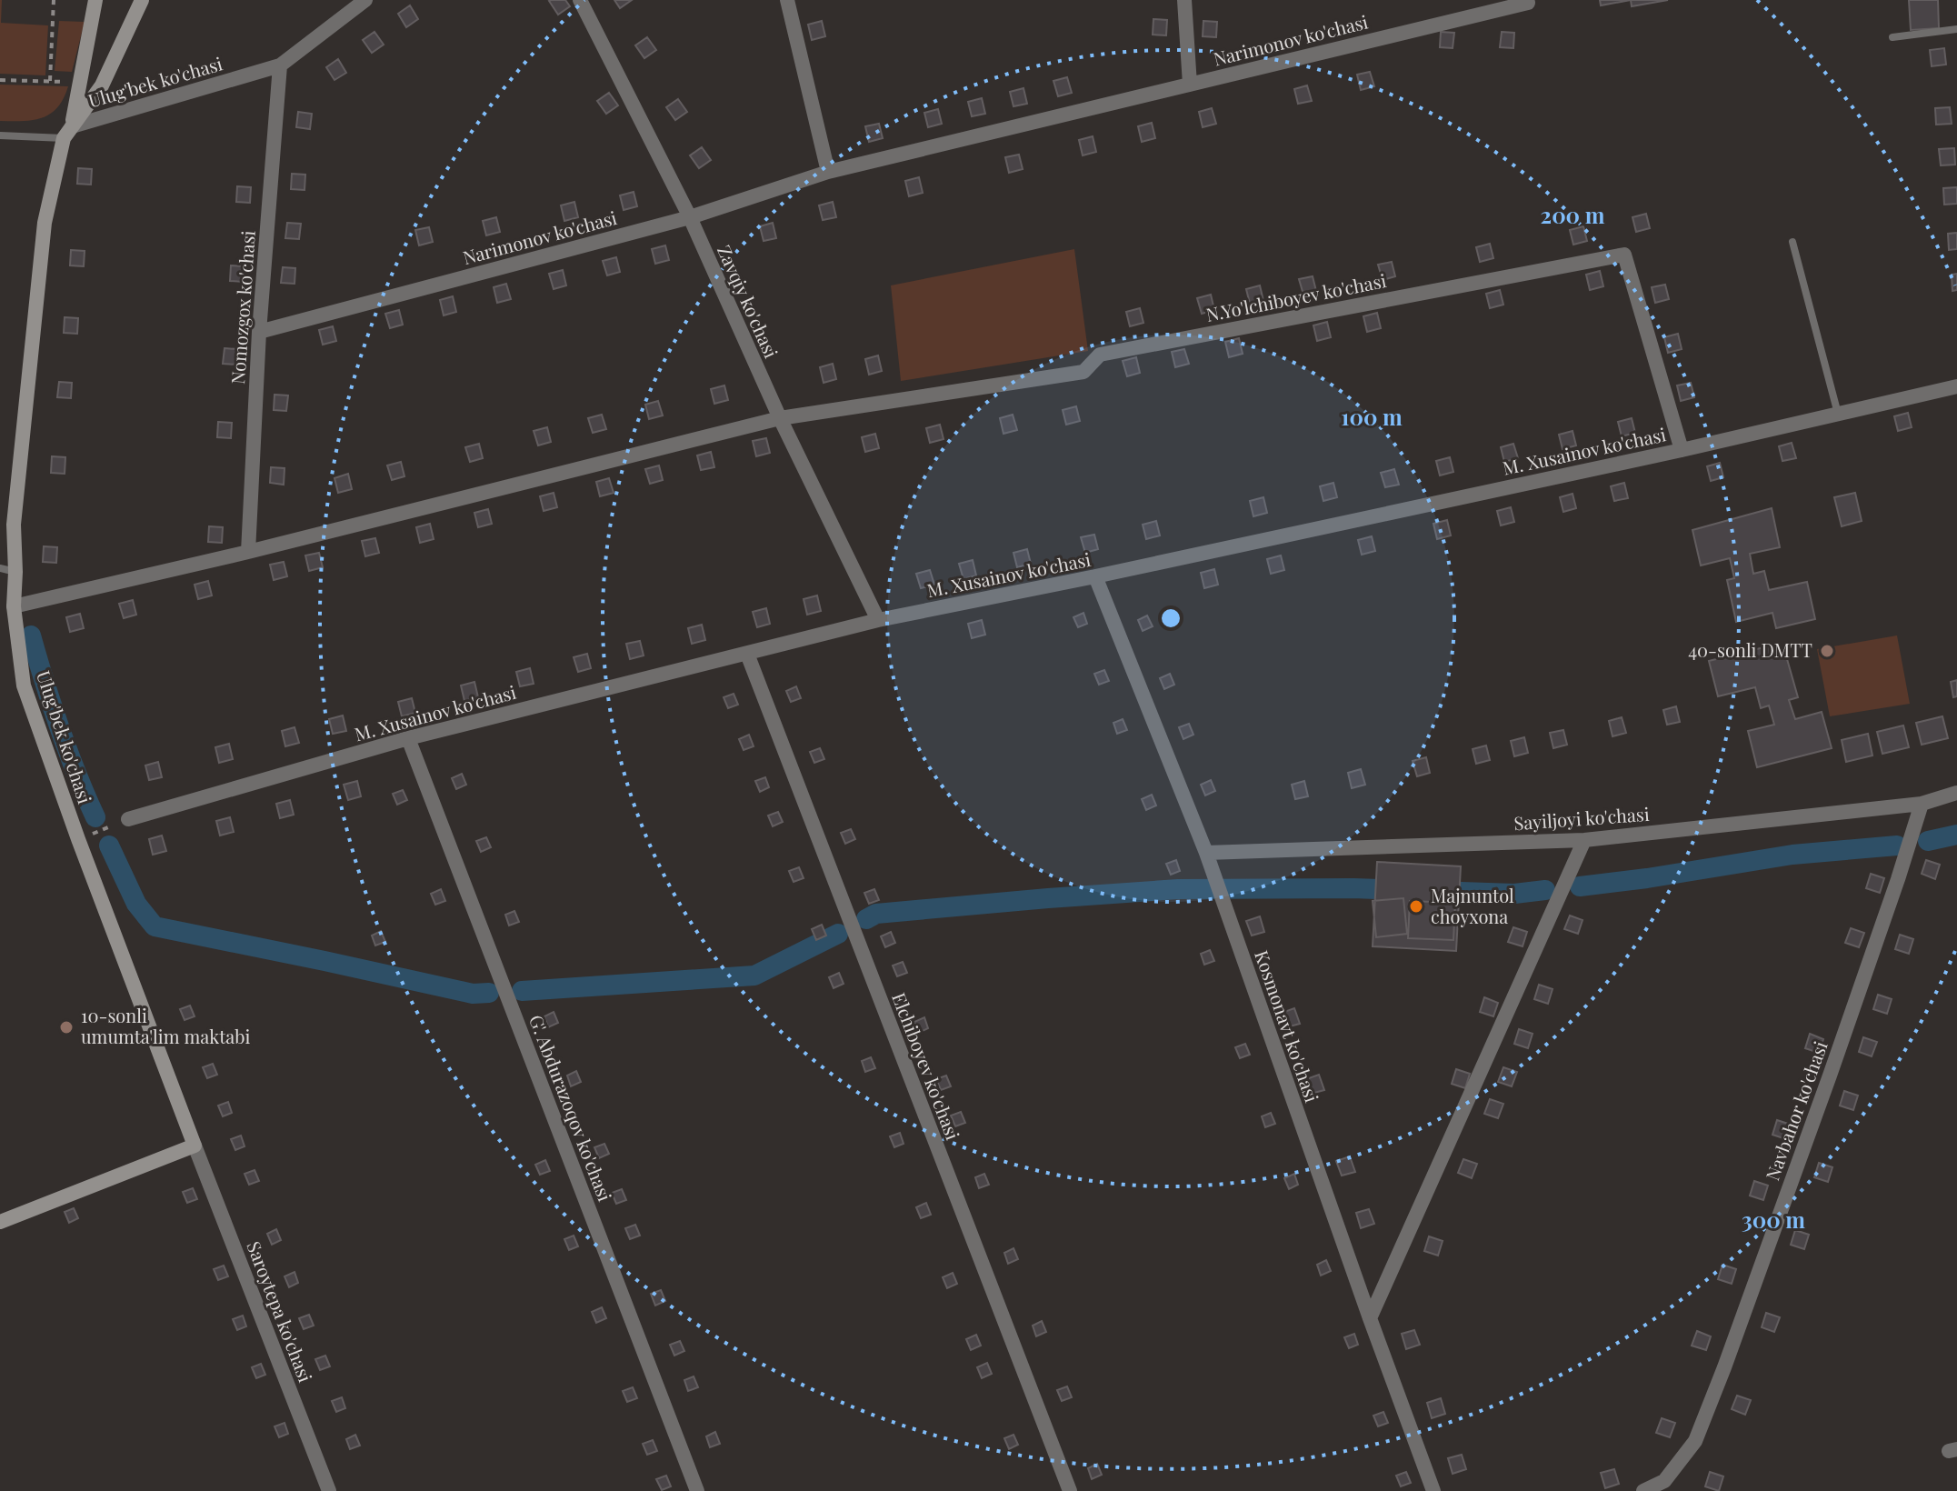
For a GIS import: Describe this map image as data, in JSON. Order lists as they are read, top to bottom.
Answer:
{
  "streets": {
    "main road": ["Ulug'bek ko'chasi"],
    "street": [
      "Narimonov ko'chasi",
      "N.Yo'lchiboyev ko'chasi",
      "Zavqiy ko'chasi",
      "Nomozgox ko'chasi",
      "M. Xusainov ko'chasi",
      "Sayiljoyi ko'chasi",
      "Kosmonavt ko'chasi",
      "Elchiboyev ko'chasi",
      "G'. Abdurazoqov ko'chasi",
      "Navbahor ko'chasi",
      "Saroytepa ko'chasi"
    ]
  },
  "crossings": [
    ["Narimonov ko'chasi", "Zavqiy ko'chasi"],
    ["Narimonov ko'chasi", "Nomozgox ko'chasi"],
    ["Ulug'bek ko'chasi", "Nomozgox ko'chasi"],
    ["Ulug'bek ko'chasi", "Saroytepa ko'chasi"],
    ["N.Yo'lchiboyev ko'chasi", "Zavqiy ko'chasi"],
    ["N.Yo'lchiboyev ko'chasi", "M. Xusainov ko'chasi"],
    ["Zavqiy ko'chasi", "M. Xusainov ko'chasi"],
    ["M. Xusainov ko'chasi", "Kosmonavt ko'chasi"],
    ["M. Xusainov ko'chasi", "Elchiboyev ko'chasi"],
    ["M. Xusainov ko'chasi", "G'. Abdurazoqov ko'chasi"],
    ["Sayiljoyi ko'chasi", "Kosmonavt ko'chasi"],
    ["Sayiljoyi ko'chasi", "Navbahor ko'chasi"]
  ],
  "places": ["40-sonli DMTT", "Majnuntol choyxona", "10-sonli umumta'lim maktabi"],
  "rings": ["200 m", "100 m", "300 m"]
}
